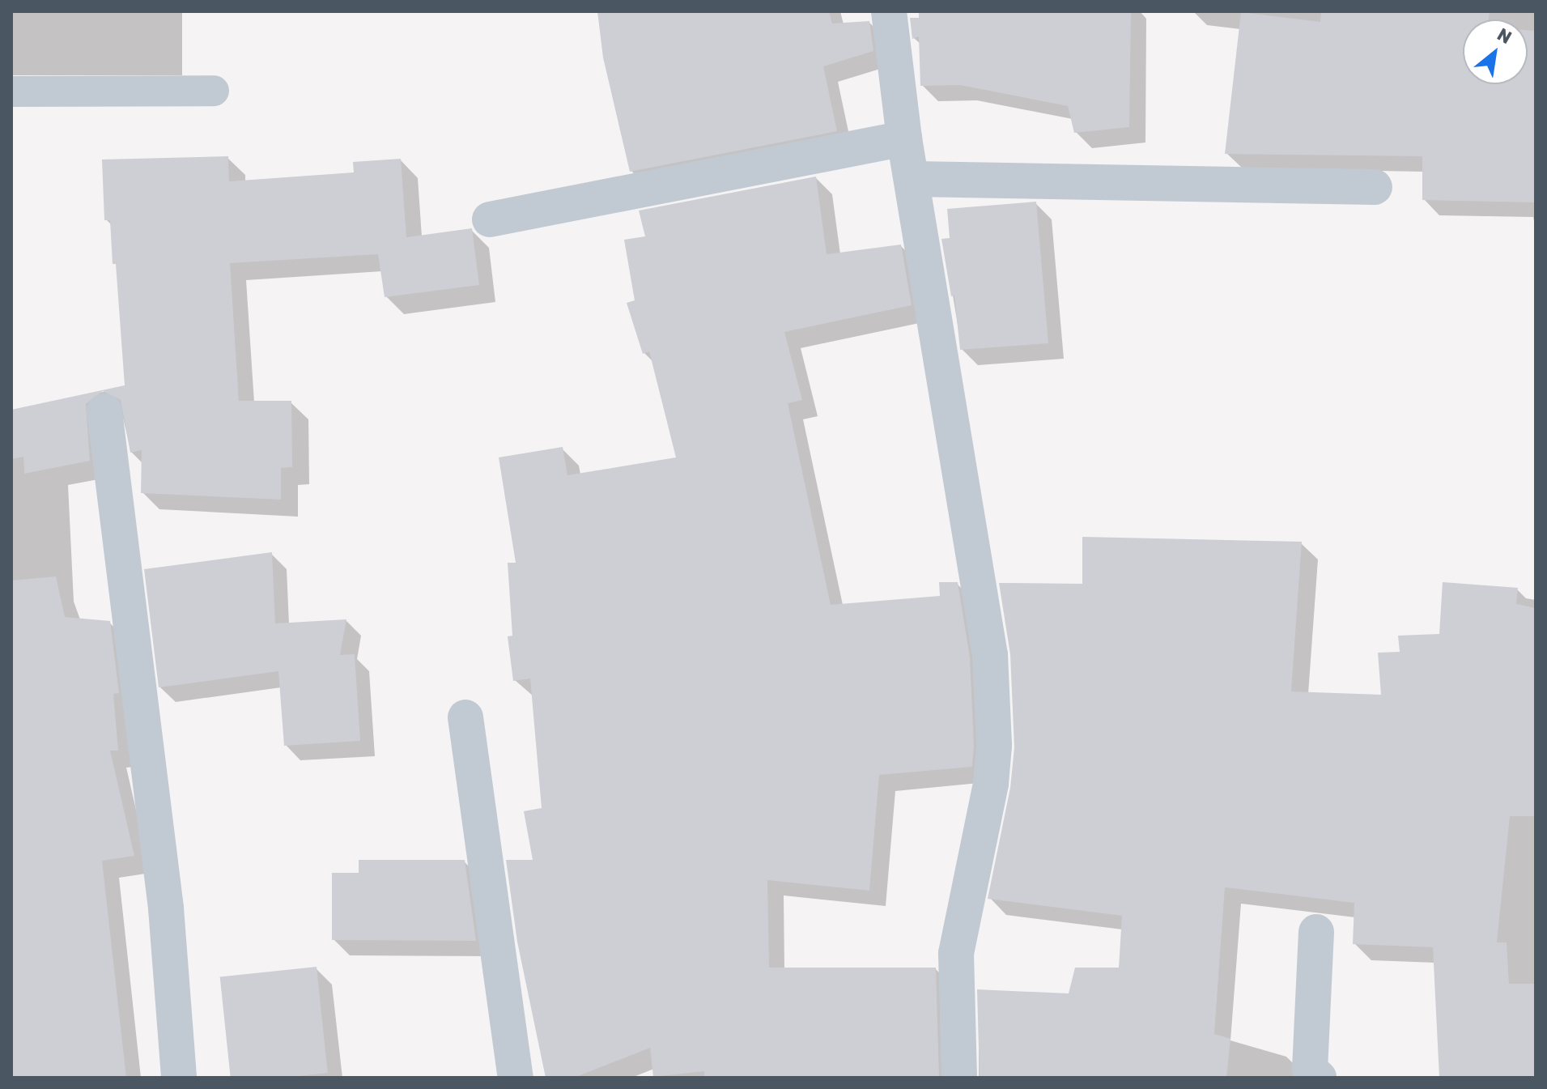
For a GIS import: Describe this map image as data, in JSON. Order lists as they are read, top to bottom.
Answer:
{
  "north": "top right"
}
